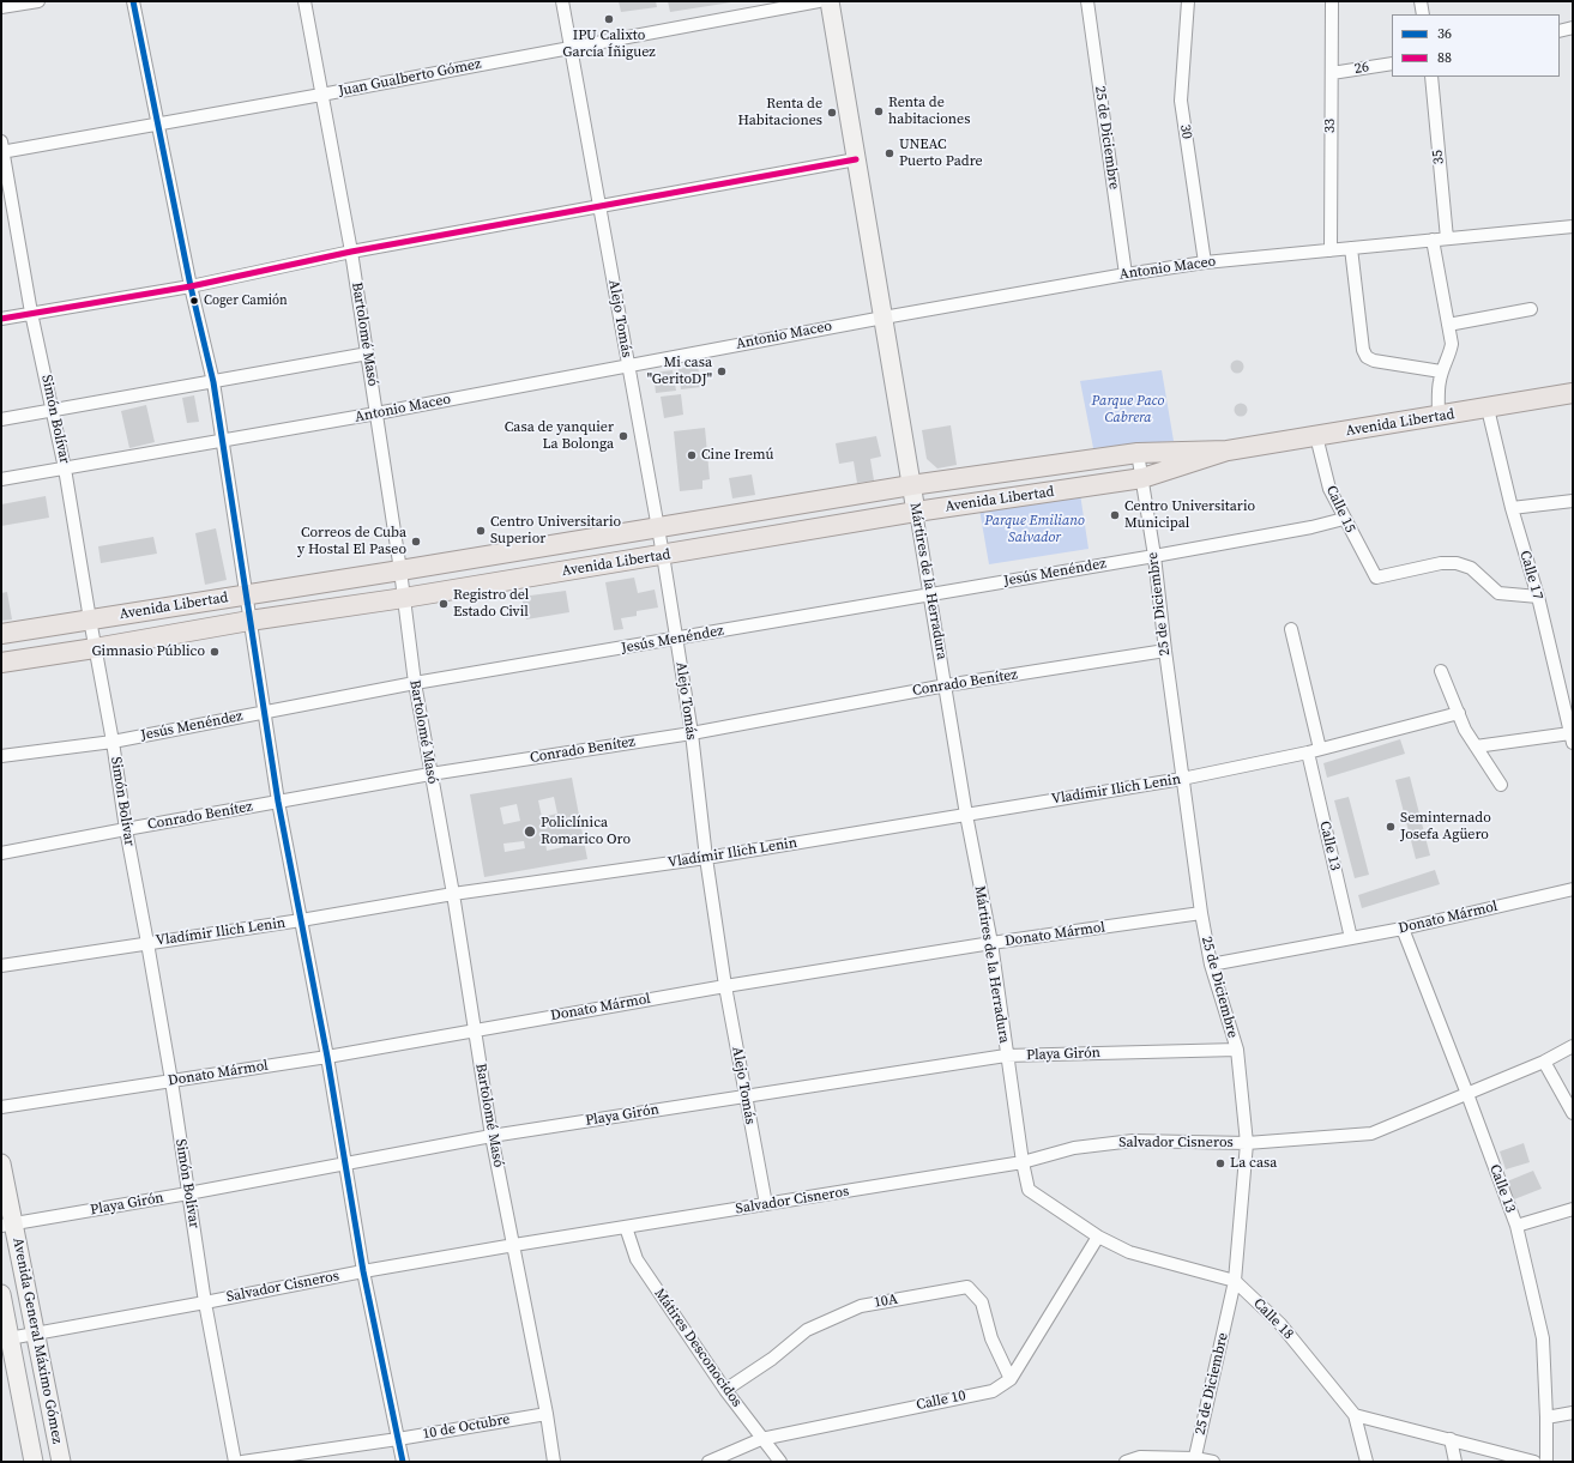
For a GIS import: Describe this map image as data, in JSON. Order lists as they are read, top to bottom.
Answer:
{
  "streets": {
    "main road": ["Avenida Libertad"],
    "street": [
      "26",
      "Juan Gualberto Gómez",
      "33",
      "30",
      "25 de Diciembre",
      "35",
      "Antonio Maceo",
      "Alejo Tomás",
      "Bartolomé Masó",
      "Simón Bolívar",
      "Calle 15",
      "Jesús Menéndez",
      "Calle 17",
      "Mártires de la Herradura",
      "Conrado Benítez",
      "Vladímir Ilich Lenin",
      "Calle 13",
      "Donato Mármol",
      "Playa Girón",
      "Salvador Cisneros",
      "10A",
      "Calle 18",
      "Avenida General Máximo Gómez",
      "Mátires Desconocidos",
      "Calle 10",
      "10 de Octubre"
    ]
  },
  "crossings": [
    ["26", "33"],
    ["Juan Gualberto Gómez", "Alejo Tomás"],
    ["Juan Gualberto Gómez", "Bartolomé Masó"],
    ["Juan Gualberto Gómez", "Simón Bolívar"],
    ["33", "Antonio Maceo"],
    ["30", "Antonio Maceo"],
    ["25 de Diciembre", "Antonio Maceo"],
    ["25 de Diciembre", "Avenida Libertad"],
    ["25 de Diciembre", "Jesús Menéndez"],
    ["25 de Diciembre", "Conrado Benítez"],
    ["25 de Diciembre", "Vladímir Ilich Lenin"],
    ["25 de Diciembre", "Donato Mármol"],
    ["25 de Diciembre", "Playa Girón"],
    ["25 de Diciembre", "Salvador Cisneros"],
    ["25 de Diciembre", "Calle 18"],
    ["35", "Antonio Maceo"],
    ["Antonio Maceo", "Alejo Tomás"],
    ["Antonio Maceo", "Bartolomé Masó"],
    ["Antonio Maceo", "Simón Bolívar"],
    ["Antonio Maceo", "Mártires de la Herradura"],
    ["Alejo Tomás", "Avenida Libertad"],
    ["Alejo Tomás", "Jesús Menéndez"],
    ["Alejo Tomás", "Conrado Benítez"],
    ["Alejo Tomás", "Vladímir Ilich Lenin"],
    ["Alejo Tomás", "Donato Mármol"],
    ["Alejo Tomás", "Playa Girón"],
    ["Alejo Tomás", "Salvador Cisneros"],
    ["Bartolomé Masó", "Avenida Libertad"],
    ["Bartolomé Masó", "Jesús Menéndez"],
    ["Bartolomé Masó", "Conrado Benítez"],
    ["Bartolomé Masó", "Vladímir Ilich Lenin"],
    ["Bartolomé Masó", "Donato Mármol"],
    ["Bartolomé Masó", "Playa Girón"],
    ["Bartolomé Masó", "Salvador Cisneros"],
    ["Bartolomé Masó", "10 de Octubre"],
    ["Simón Bolívar", "Avenida Libertad"],
    ["Simón Bolívar", "Jesús Menéndez"],
    ["Simón Bolívar", "Conrado Benítez"],
    ["Simón Bolívar", "Vladímir Ilich Lenin"],
    ["Simón Bolívar", "Donato Mármol"],
    ["Simón Bolívar", "Playa Girón"],
    ["Simón Bolívar", "Salvador Cisneros"],
    ["Avenida Libertad", "Calle 15"],
    ["Avenida Libertad", "Calle 17"],
    ["Avenida Libertad", "Mártires de la Herradura"],
    ["Calle 15", "Jesús Menéndez"],
    ["Calle 15", "Calle 17"],
    ["Jesús Menéndez", "Mártires de la Herradura"],
    ["Mártires de la Herradura", "Conrado Benítez"],
    ["Mártires de la Herradura", "Vladímir Ilich Lenin"],
    ["Mártires de la Herradura", "Donato Mármol"],
    ["Mártires de la Herradura", "Playa Girón"],
    ["Mártires de la Herradura", "Salvador Cisneros"],
    ["Mártires de la Herradura", "Calle 18"],
    ["Vladímir Ilich Lenin", "Calle 13"],
    ["Calle 13", "Donato Mármol"],
    ["Calle 13", "Salvador Cisneros"],
    ["Playa Girón", "Avenida General Máximo Gómez"],
    ["Salvador Cisneros", "Calle 18"],
    ["Salvador Cisneros", "Avenida General Máximo Gómez"],
    ["Salvador Cisneros", "Mátires Desconocidos"],
    ["10A", "Mátires Desconocidos"],
    ["10A", "Calle 10"],
    ["Mátires Desconocidos", "Calle 10"]
  ],
  "parks": ["Parque Paco Cabrera", "Parque Emiliano Salvador"],
  "places": [
    "IPU Calixto García Íñiguez",
    "Renta de habitaciones",
    "Renta de Habitaciones",
    "UNEAC Puerto Padre",
    "Coger Camión",
    "Mi casa \"GeritoDJ\"",
    "Casa de yanquier La Bolonga",
    "Cine Iremú",
    "Centro Universitario Municipal",
    "Centro Universitario Superior",
    "Correos de Cuba y Hostal El Paseo",
    "Registro del Estado Civil",
    "Gimnasio Público",
    "Seminternado Josefa Agüero",
    "Policlínica Romarico Oro",
    "La casa"
  ],
  "lines": ["transit line 36", "transit line 88"],
  "legend": ["36", "88"]
}
